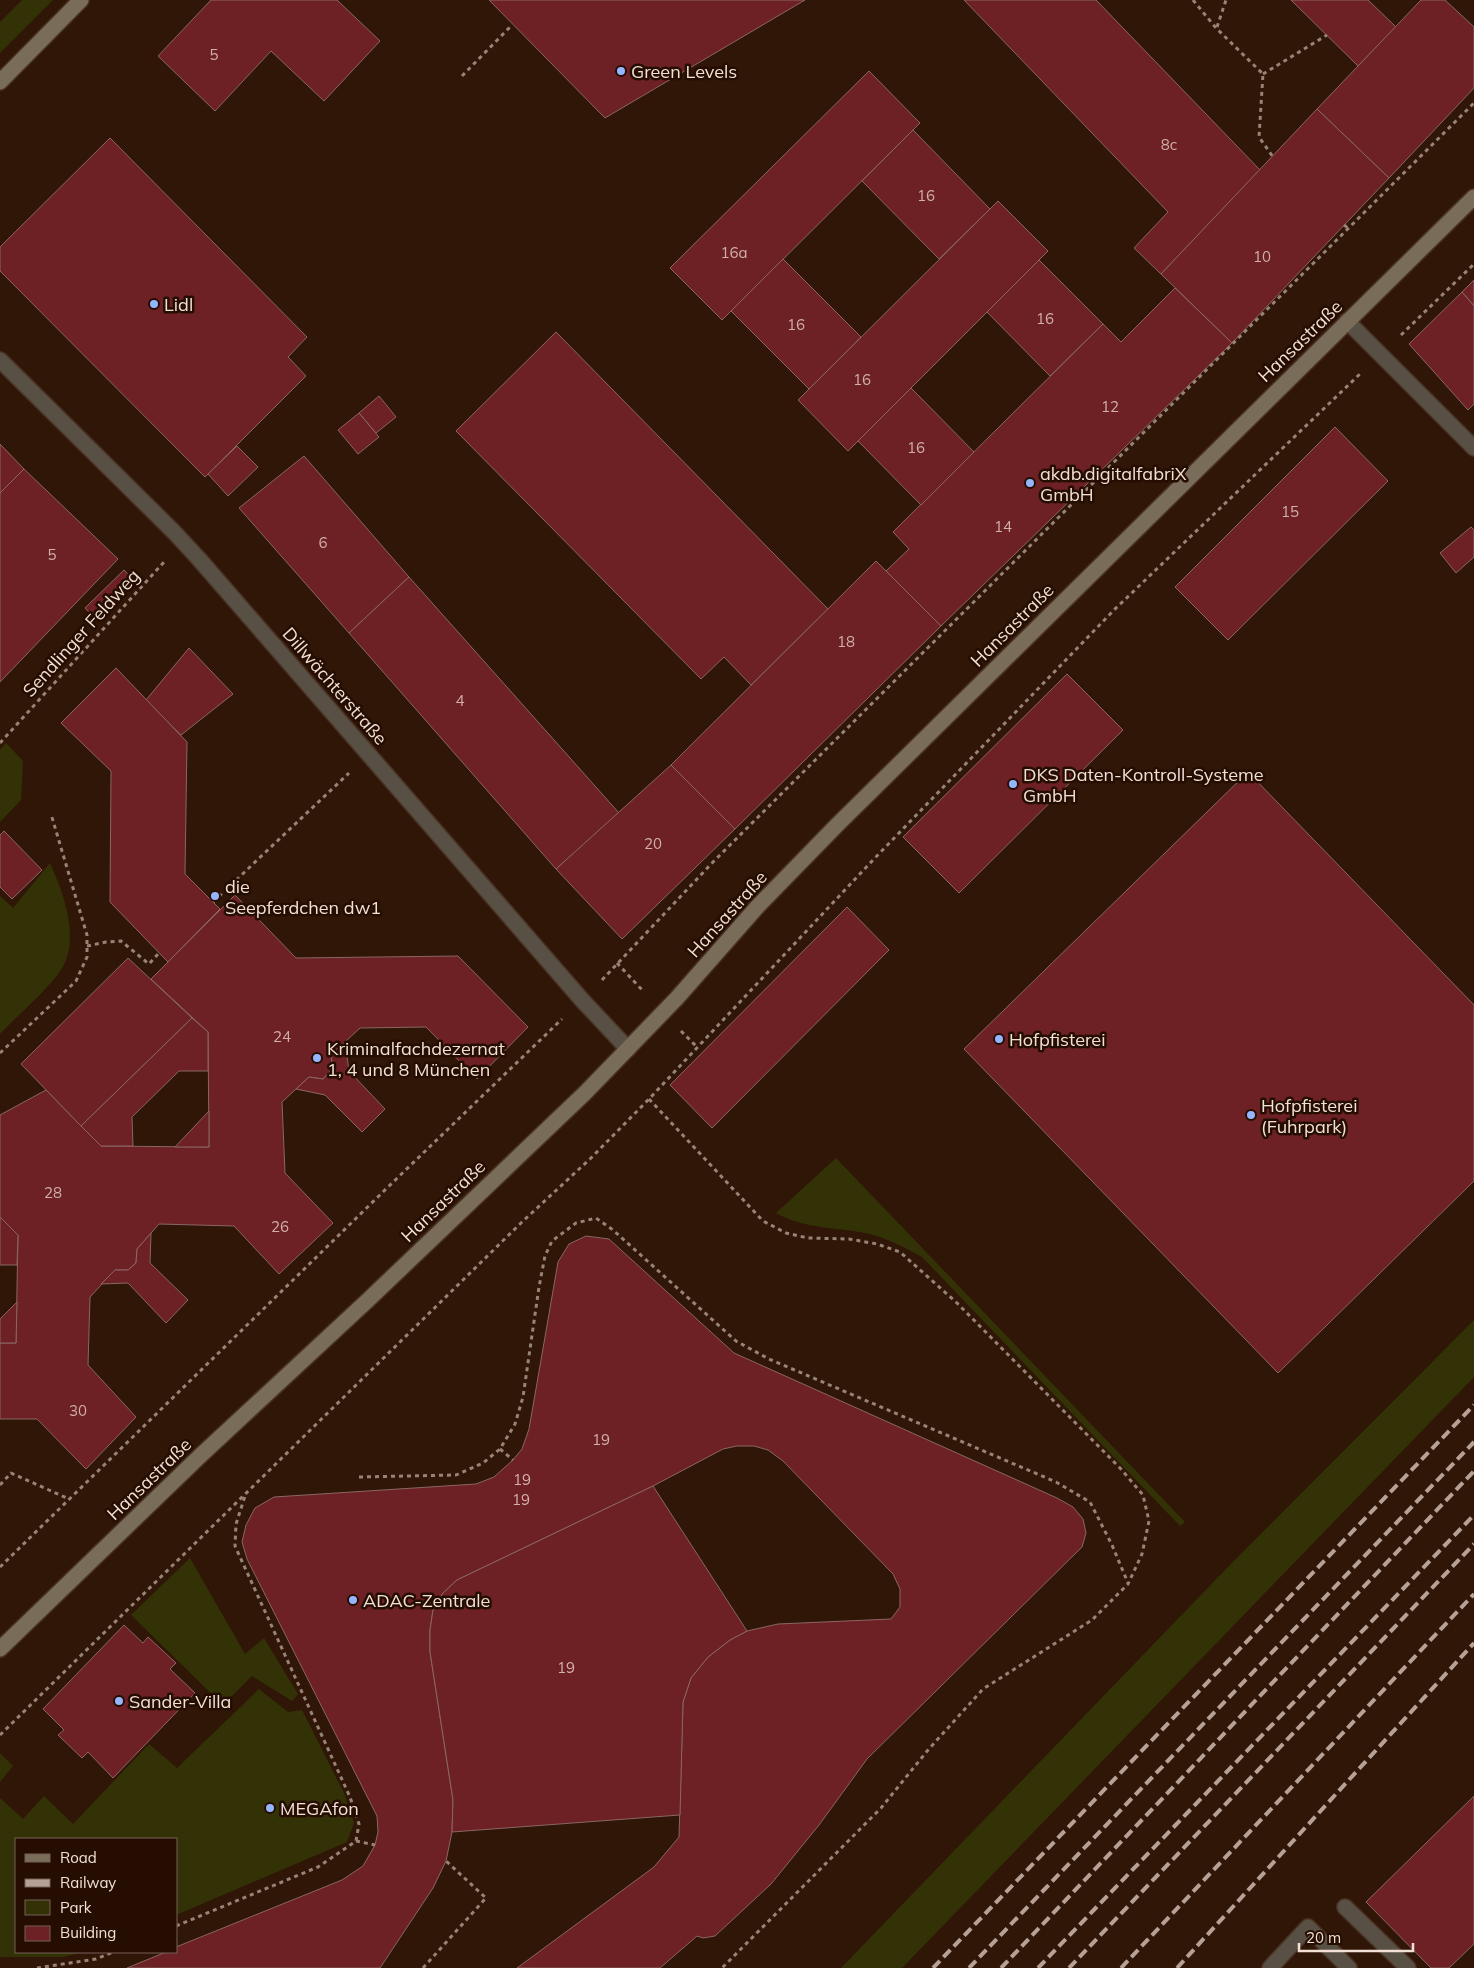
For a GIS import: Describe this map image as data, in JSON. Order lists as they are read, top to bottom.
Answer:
{
  "streets": {
    "street": ["Hansastraße", "Dillwächterstraße"],
    "path": ["Sendlinger Feldweg"]
  },
  "crossings": [
    ["Hansastraße", "Dillwächterstraße"],
    ["Sendlinger Feldweg", "Dillwächterstraße"]
  ],
  "places": [
    "Green Levels",
    "Lidl",
    "akdb.digitalfabriX GmbH",
    "DKS Daten-Kontroll-Systeme GmbH",
    "die Seepferdchen dw1",
    "Hofpfisterei",
    "Kriminalfachdezernat 1, 4 und 8 München",
    "Hofpfisterei (Fuhrpark)",
    "ADAC-Zentrale",
    "Sander-Villa",
    "MEGAfon"
  ],
  "house_numbers": [
    "5",
    "8c",
    "16",
    "16a",
    "10",
    "16",
    "16",
    "16",
    "12",
    "16",
    "15",
    "14",
    "6",
    "5",
    "18",
    "4",
    "20",
    "24",
    "28",
    "26",
    "30",
    "19",
    "19",
    "19",
    "19"
  ],
  "legend": [
    "Road",
    "Railway",
    "Park",
    "Building"
  ],
  "scale_bar": "20 m"
}
